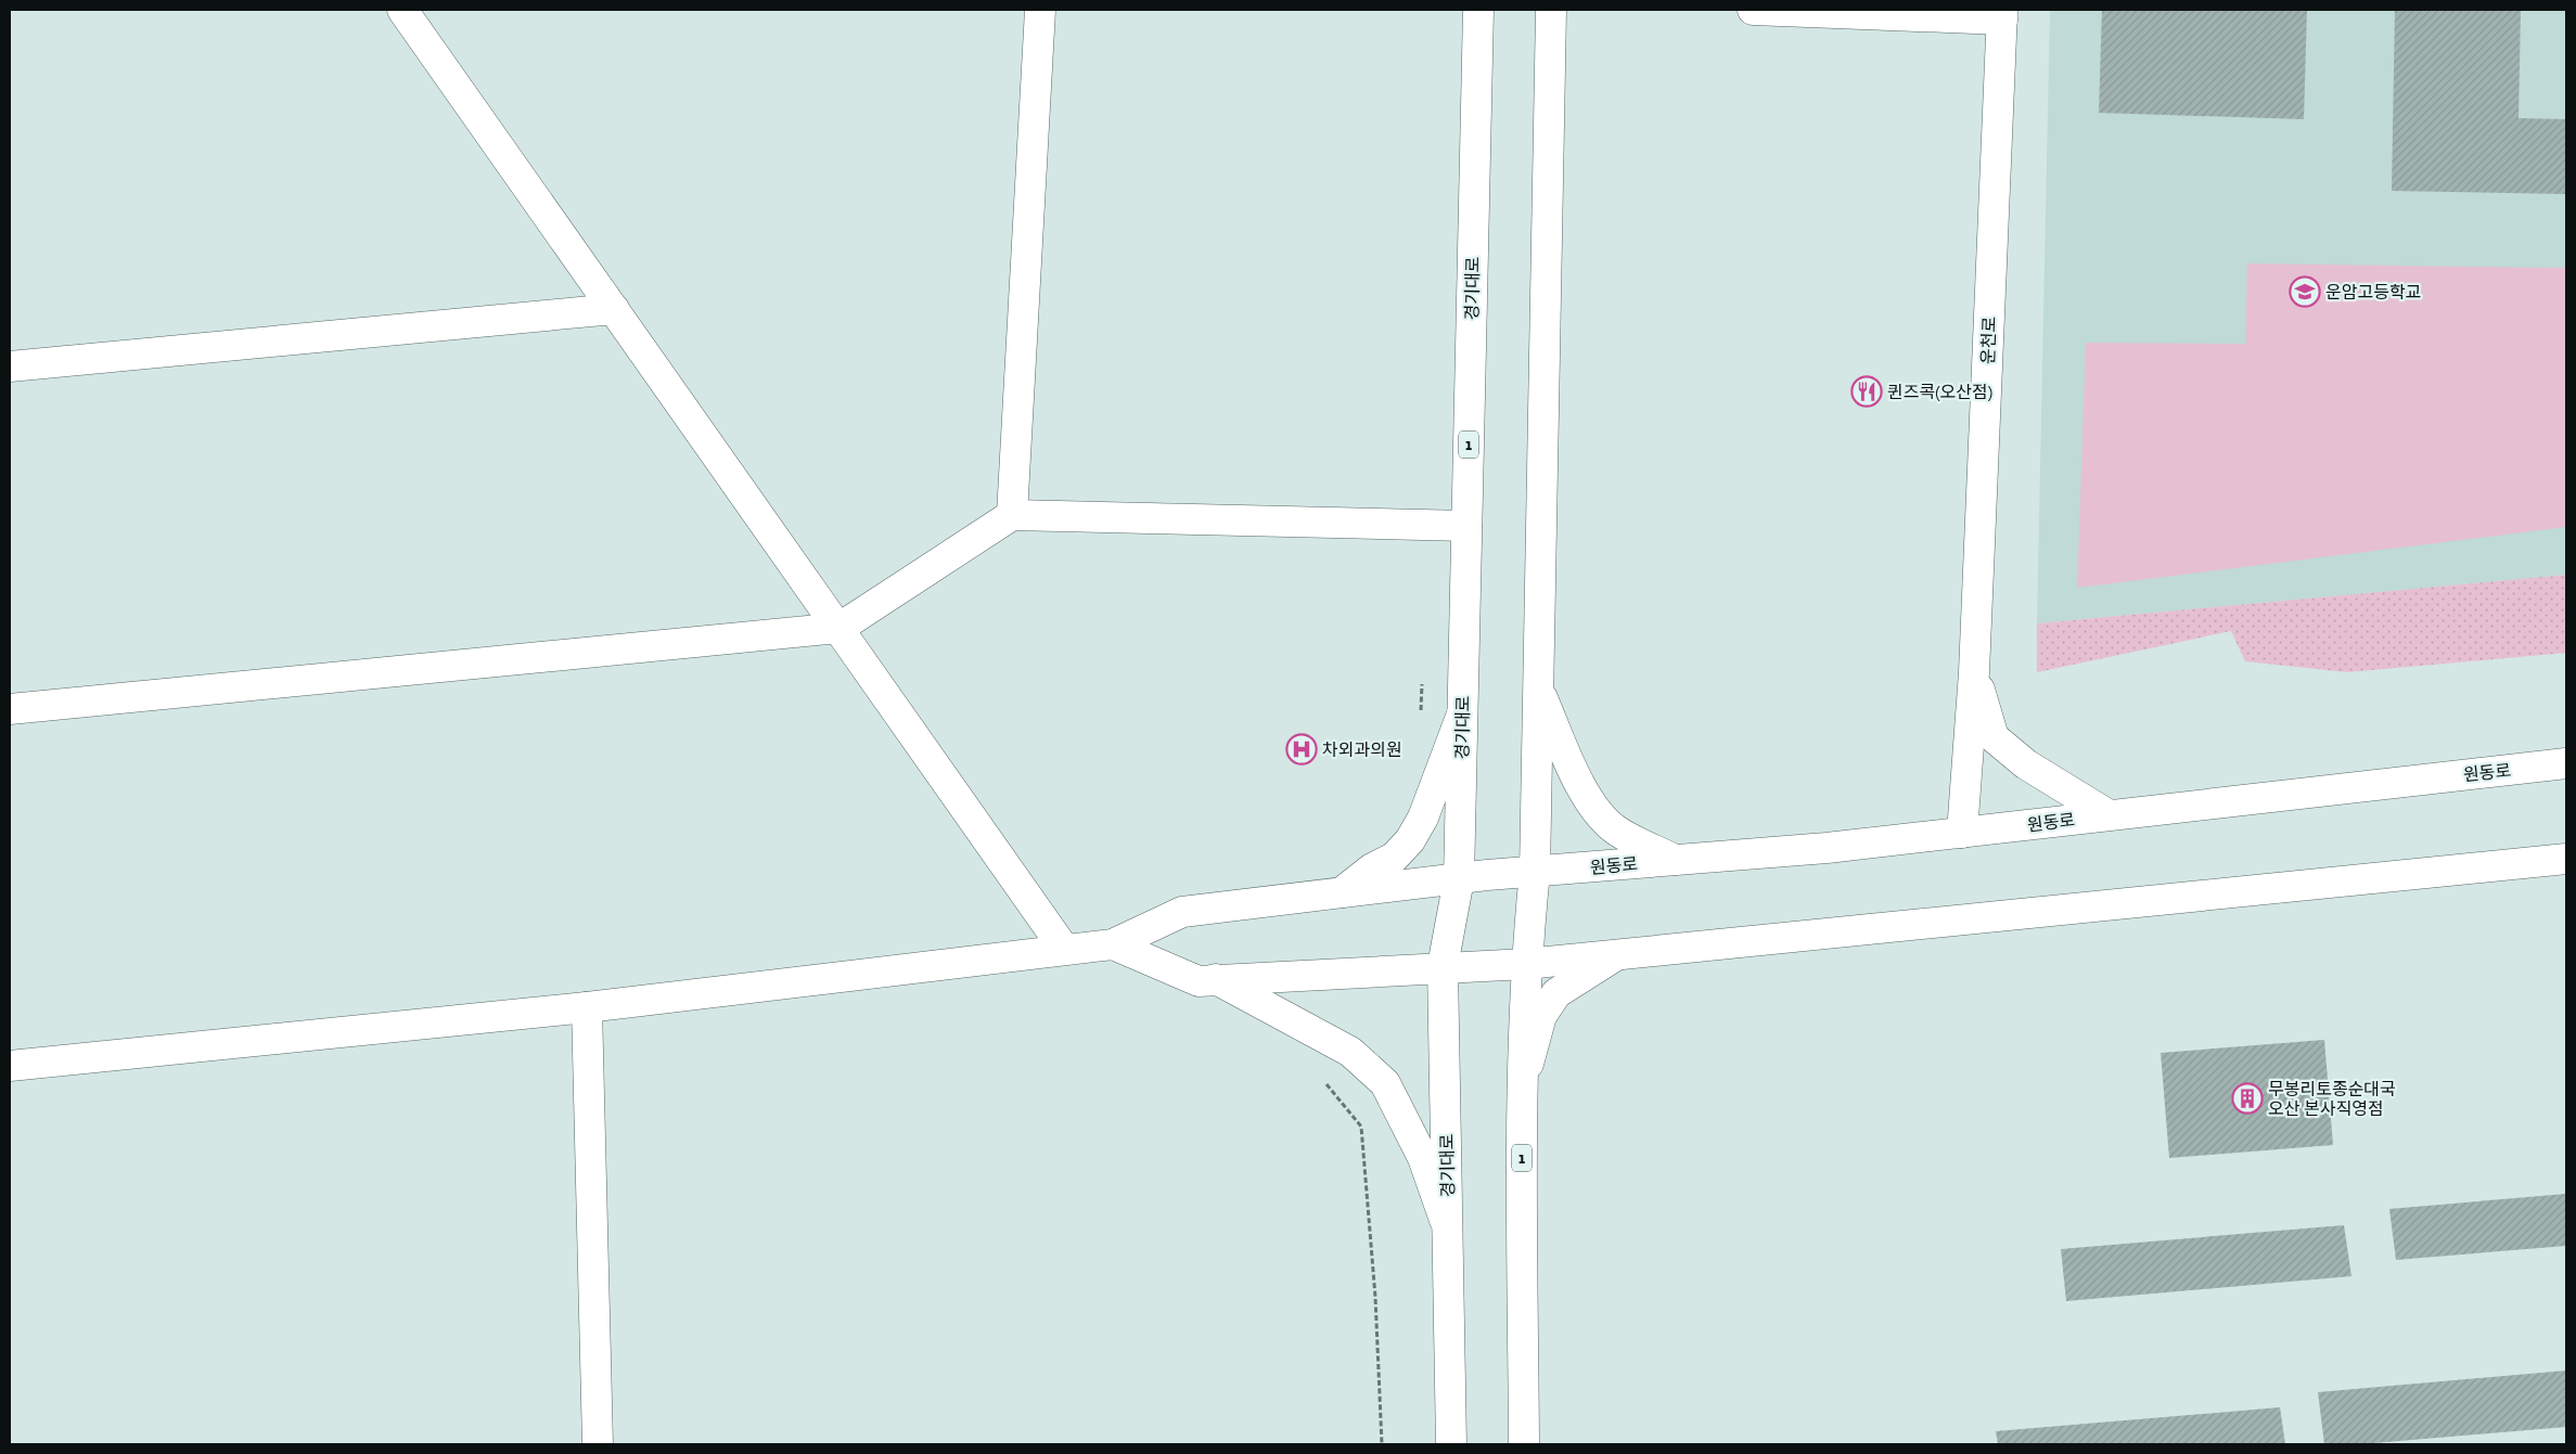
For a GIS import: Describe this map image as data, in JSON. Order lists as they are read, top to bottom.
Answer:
{
  "streets": {
    "street": [
      "경기대로",
      "운천로",
      "1",
      "원동로"
    ]
  },
  "crossings": [
    ["경기대로", "원동로"],
    ["운천로", "원동로"],
    ["1", "원동로"]
  ],
  "places": {
    "school or university": ["운암고등학교"],
    "restaurant": ["퀸즈콕(오산점)"],
    "hospital": ["차외과의원"],
    "building": ["무봉리토종순대국 오산 본사직영점"]
  }
}
